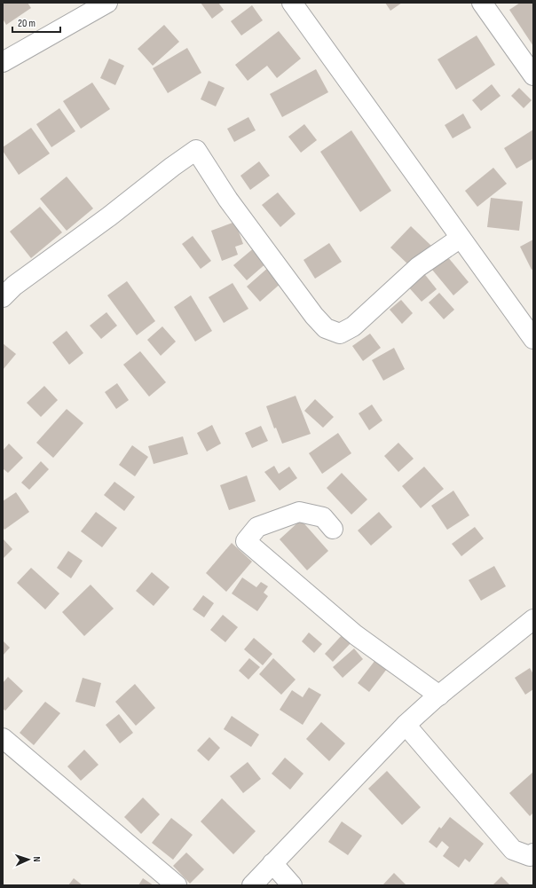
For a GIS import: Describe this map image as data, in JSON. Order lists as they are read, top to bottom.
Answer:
{
  "scale_bar": "20 m",
  "north": "right"
}
